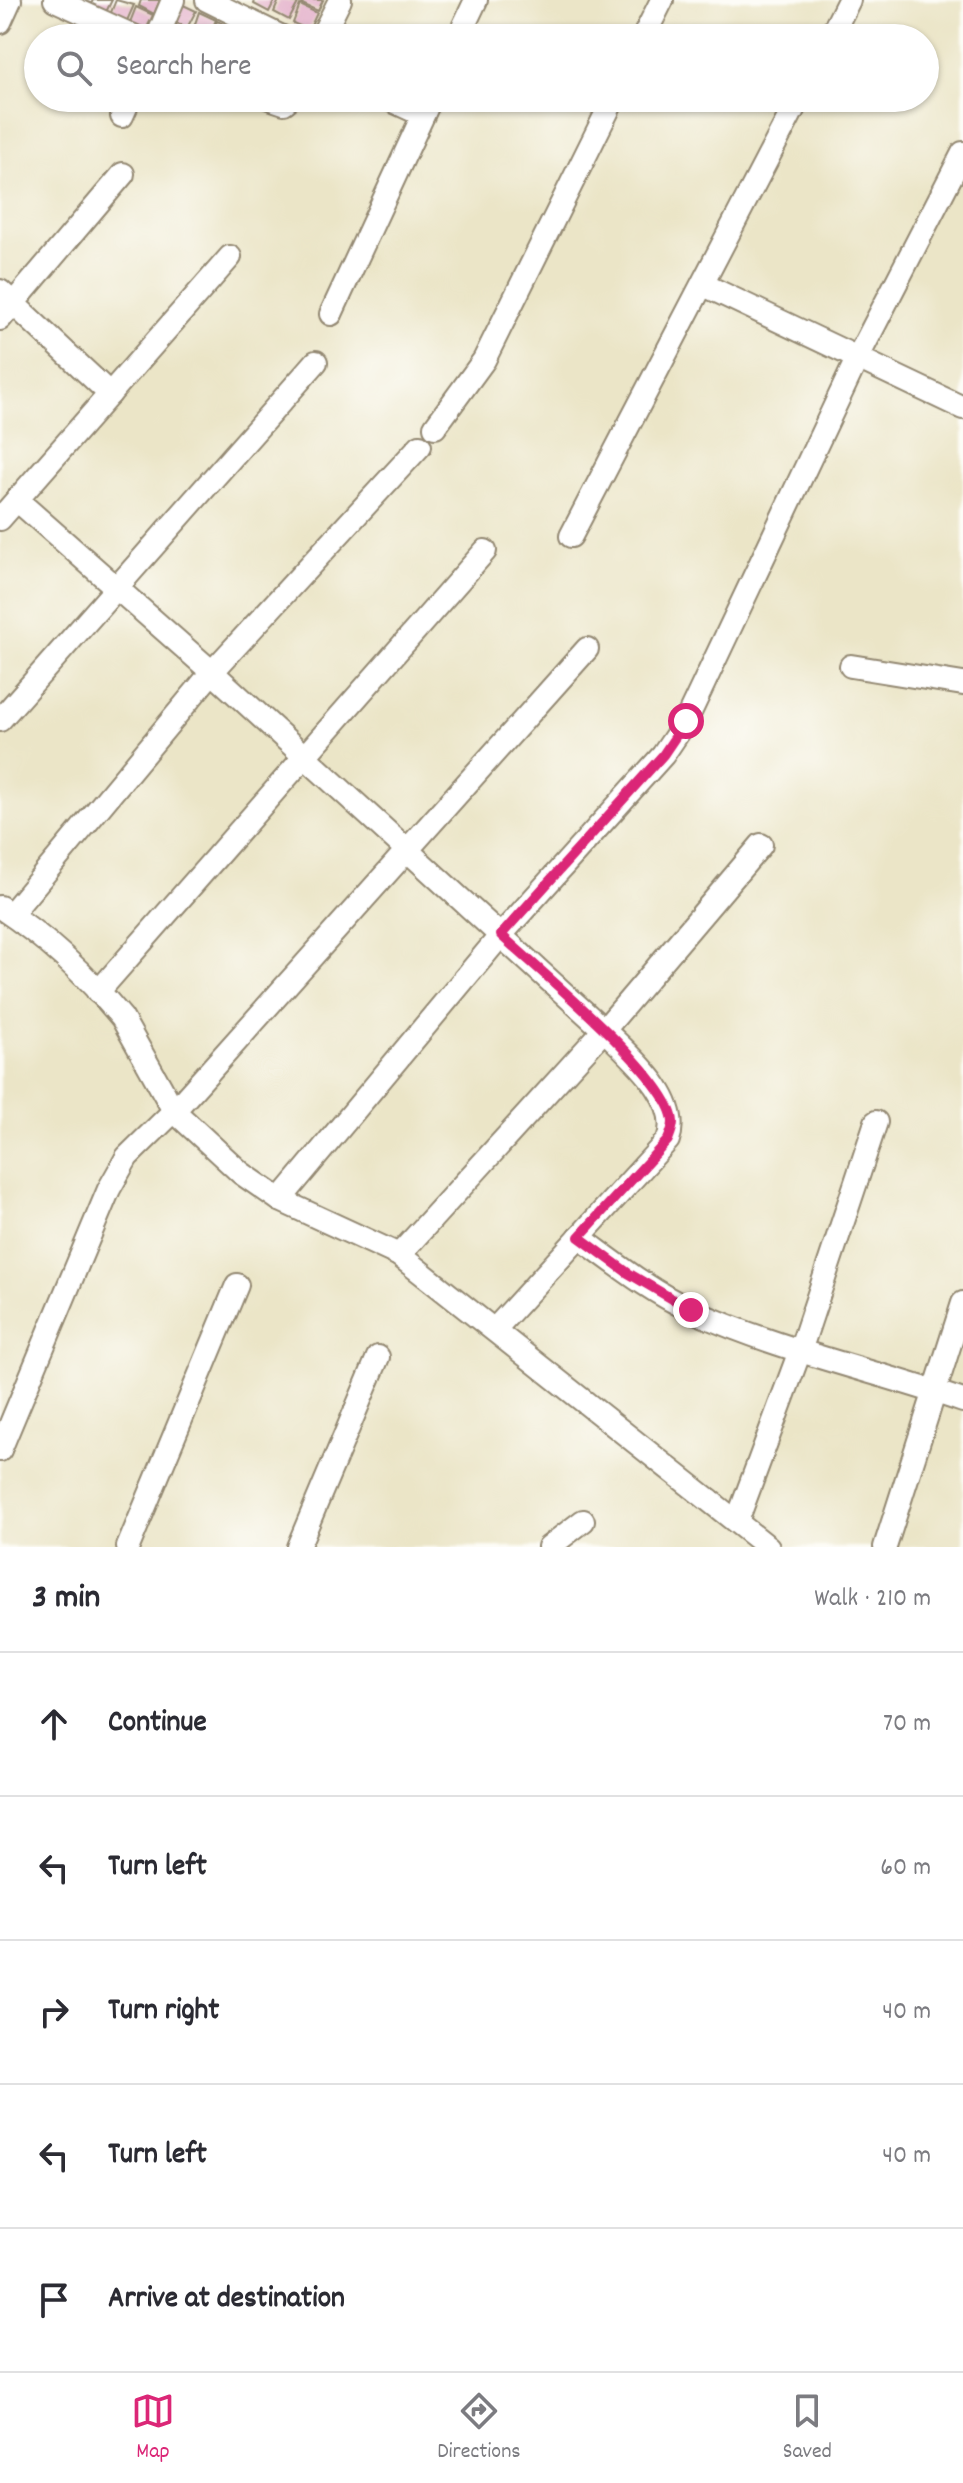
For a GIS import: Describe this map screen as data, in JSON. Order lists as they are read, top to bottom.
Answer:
{
  "page": {
    "search": "Search here",
    "heading": ["3 min", "Walk · 210 m"],
    "list": [
      ["Continue", "70 m"],
      ["Turn left", "60 m"],
      ["Turn right", "40 m"],
      ["Turn left", "40 m"],
      "Arrive at destination"
    ],
    "nav": ["Map", "Directions", "Saved"]
  }
}
